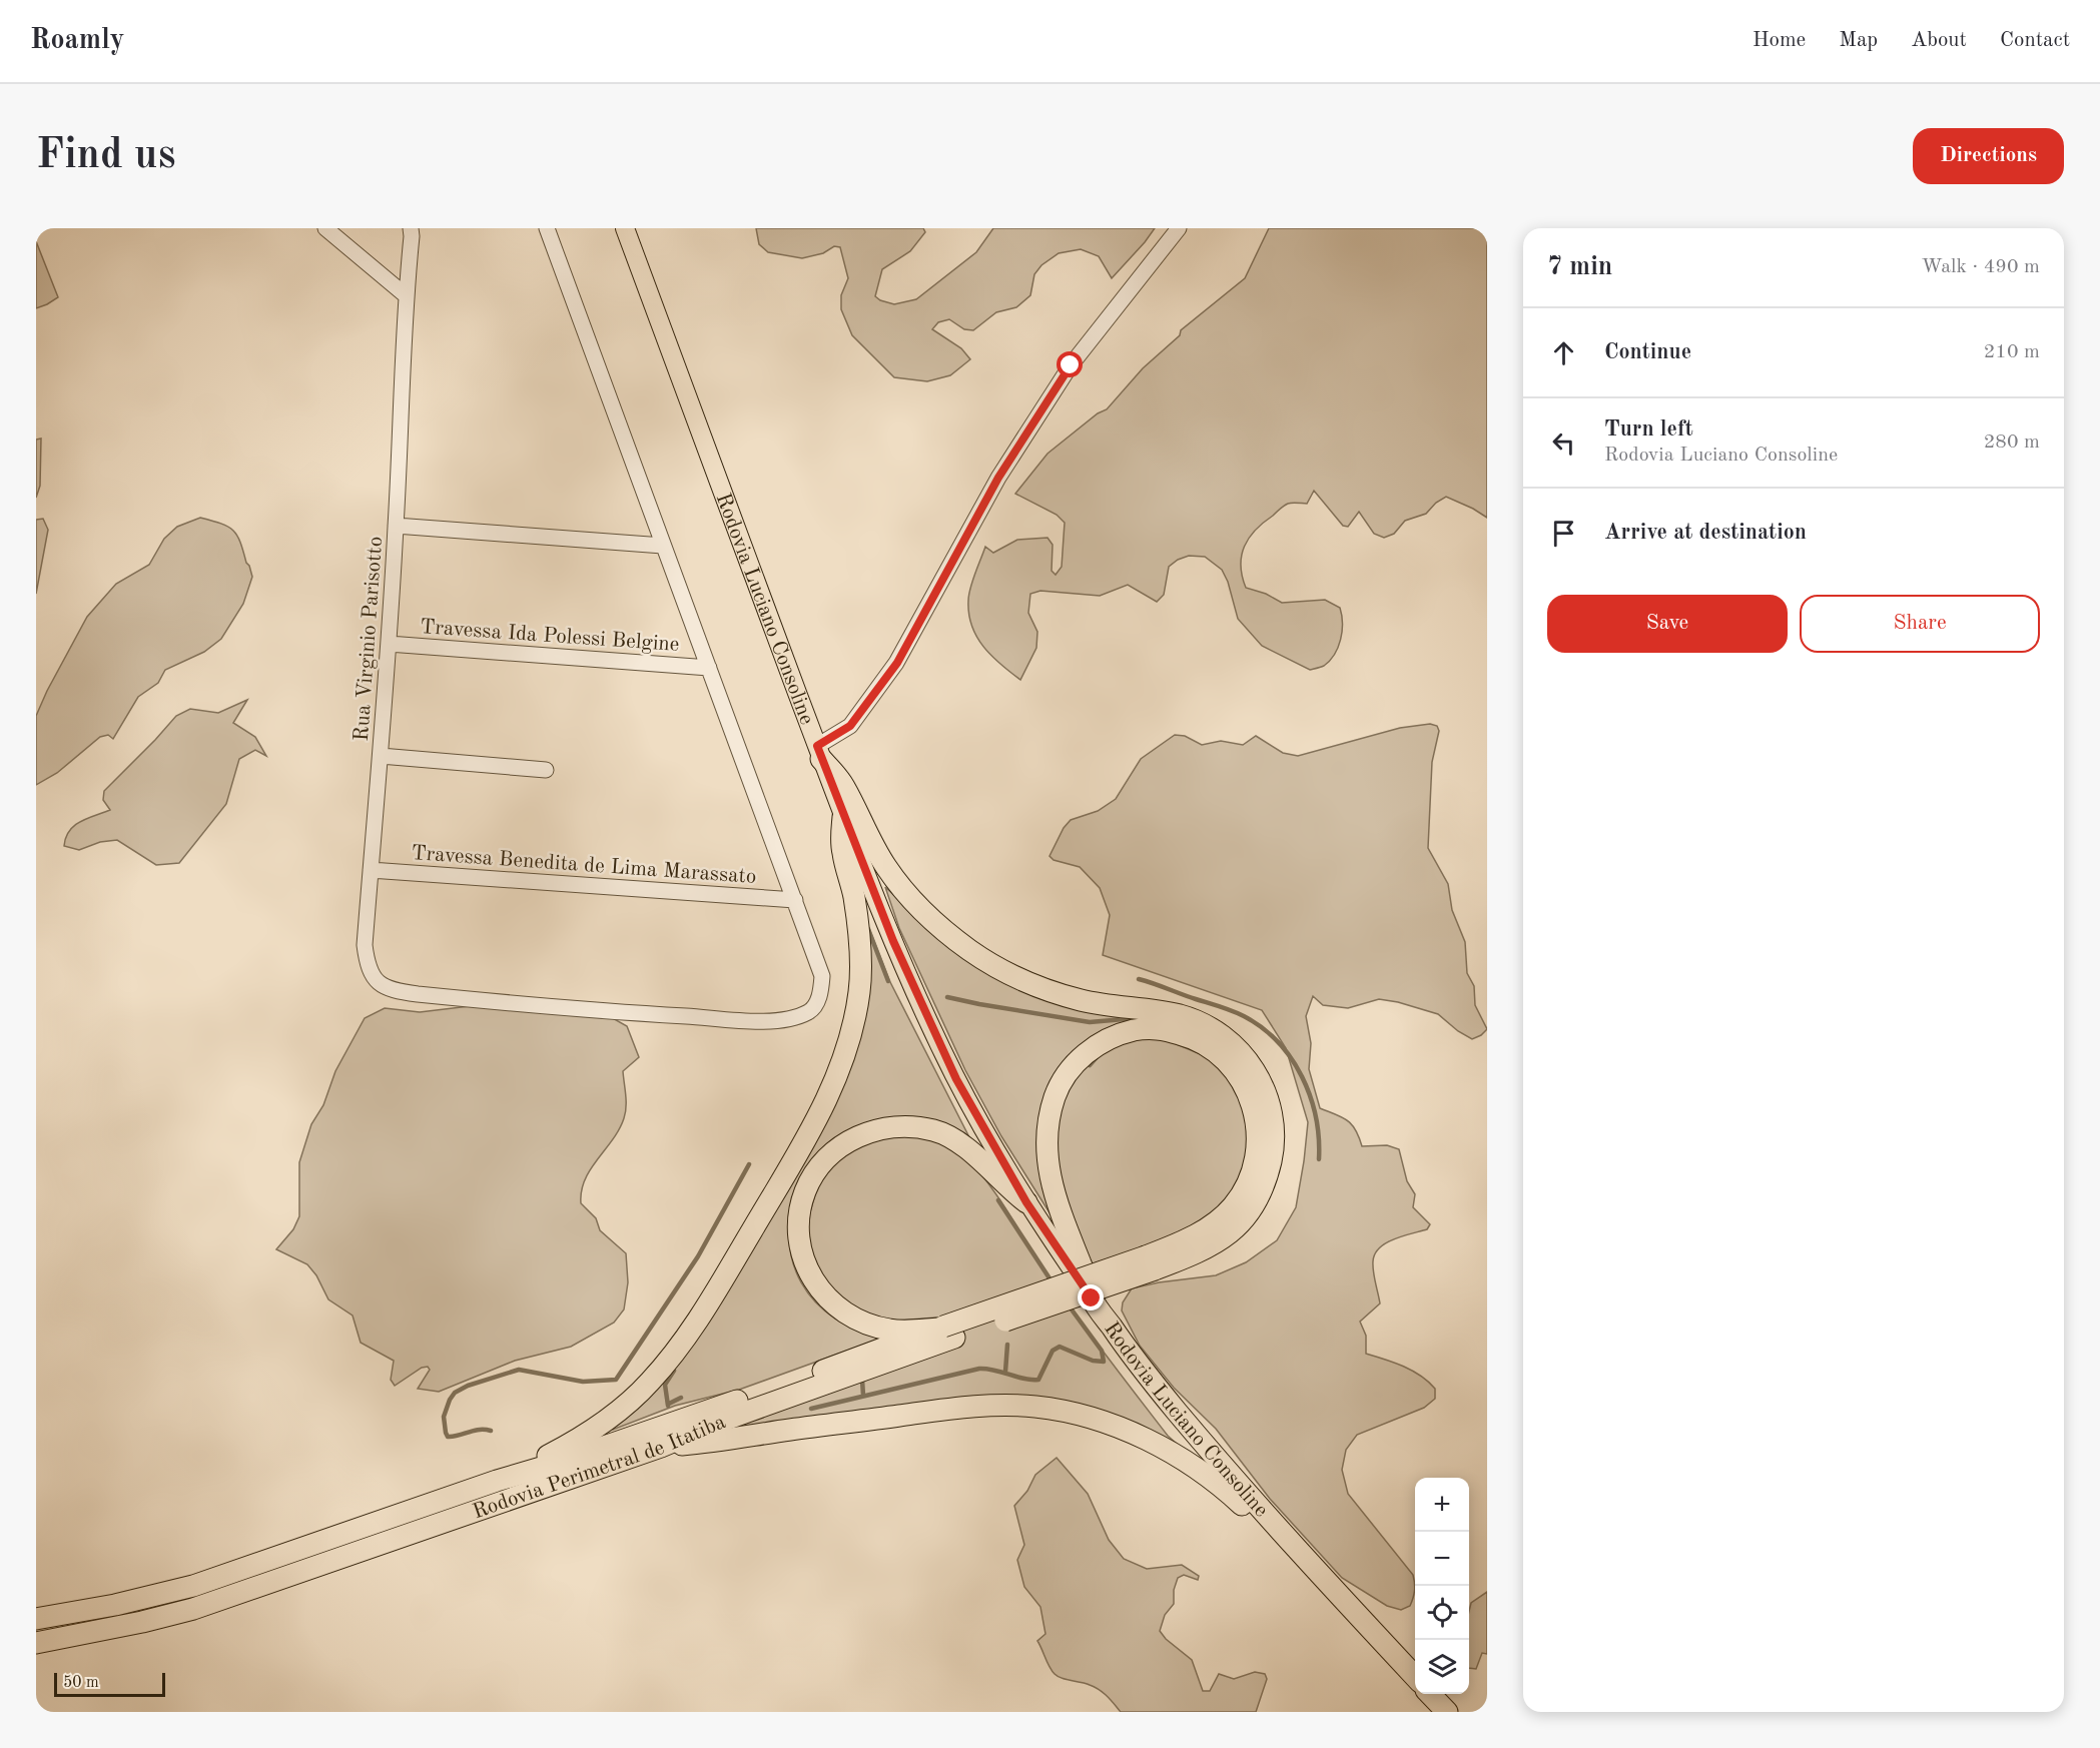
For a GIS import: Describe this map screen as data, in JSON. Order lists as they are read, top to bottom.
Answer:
{
  "streets": {
    "highway": ["Rodovia Luciano Consoline", "Rodovia Perimetral de Itatiba"],
    "street": ["Travessa Ida Polessi Belgine", "Rua Virginio Parisotto", "Travessa Benedita de Lima Marassato"]
  },
  "crossings": [
    ["Travessa Ida Polessi Belgine", "Rua Virginio Parisotto"],
    ["Rua Virginio Parisotto", "Travessa Benedita de Lima Marassato"]
  ],
  "scale_bar": "50 m",
  "page": {
    "header": "Roamly",
    "nav": [
      "Home",
      "Map",
      "About",
      "Contact"
    ],
    "buttons": [
      "Directions",
      ["Save", "Share"]
    ],
    "title": "Find us",
    "heading": ["7 min", "Walk · 490 m"],
    "list": [
      ["Continue", "210 m"],
      ["Turn left", "Rodovia Luciano Consoline", "280 m"],
      "Arrive at destination"
    ],
    "map_buttons": ["+", "−"],
    "scale": "50 m"
  }
}
